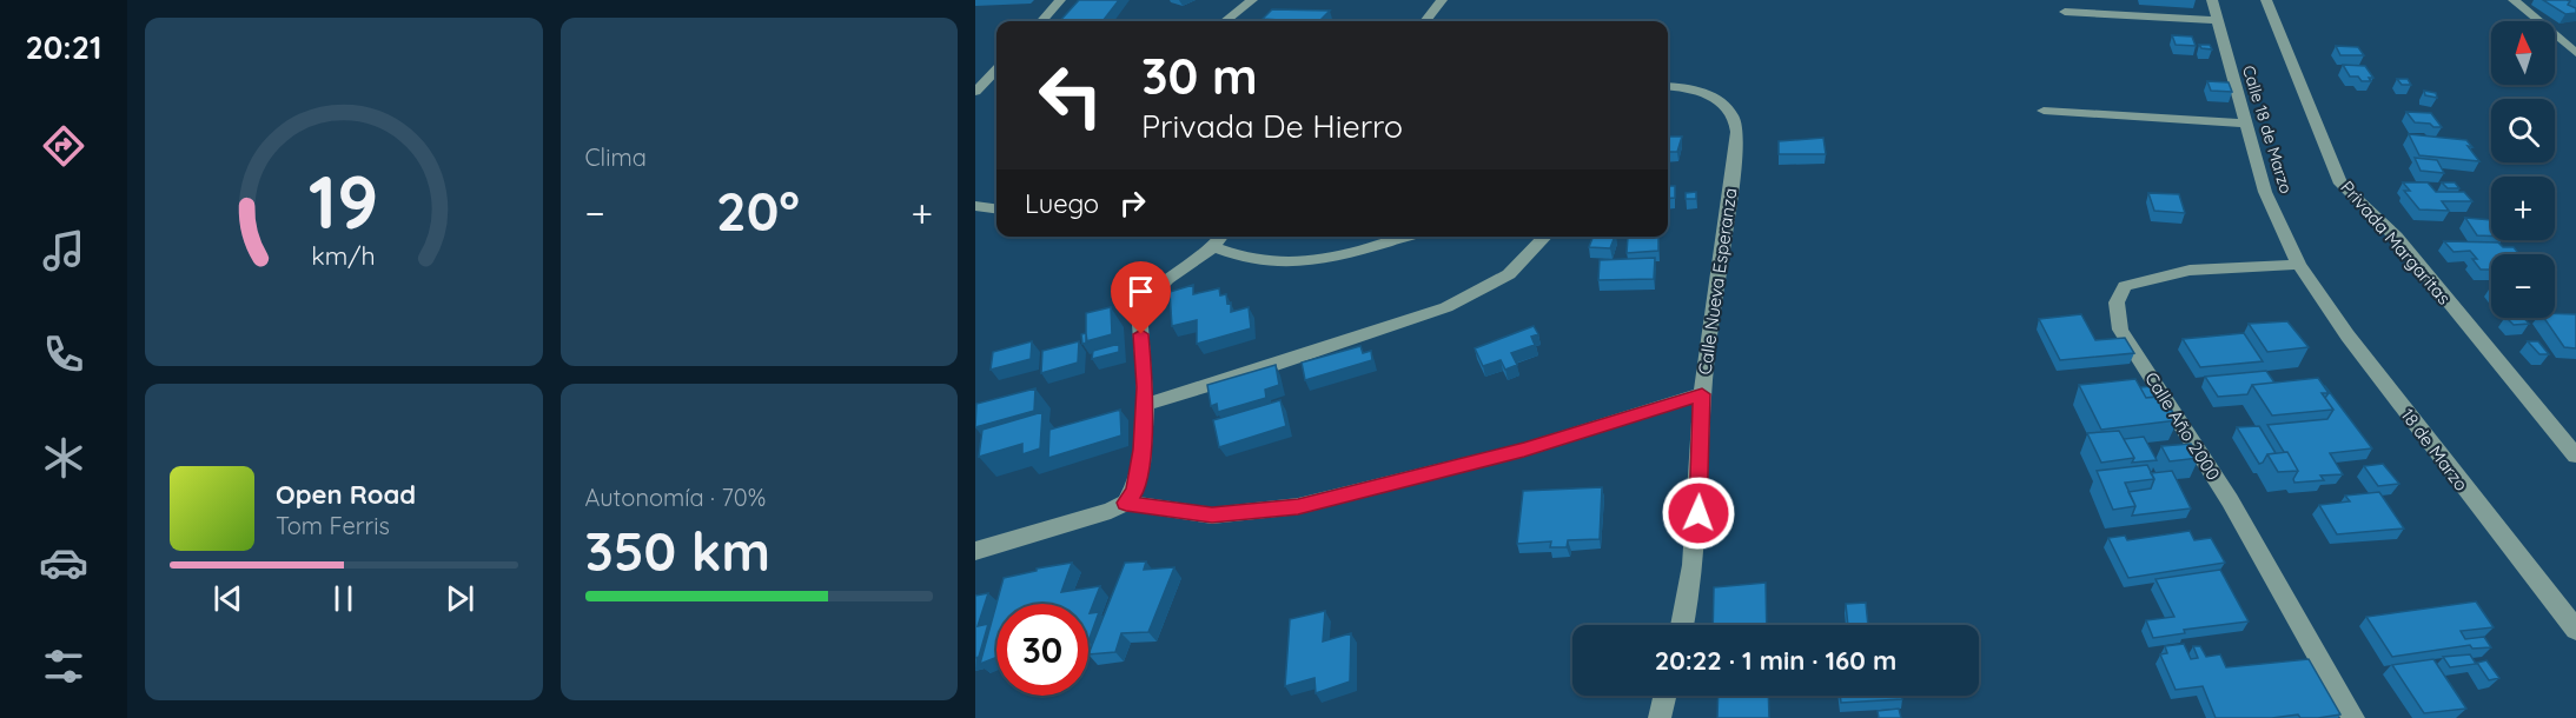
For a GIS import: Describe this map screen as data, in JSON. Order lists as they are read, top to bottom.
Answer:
{
  "streets": {
    "street": [
      "Calle 18 de Marzo",
      "Privada Margaritas",
      "Calle Nueva Esperanza",
      "Calle Año 2000",
      "18 de Marzo"
    ]
  },
  "crossings": [
    ["Calle 18 de Marzo", "Calle Año 2000"],
    ["Calle 18 de Marzo", "18 de Marzo"],
    ["Calle Año 2000", "18 de Marzo"]
  ],
  "north": "top",
  "page": {
    "tabs": "20:21",
    "tile": [
      "Clima",
      ["Autonomía · 70%", "350 km"]
    ],
    "map_buttons": ["+", "−"],
    "turn": ["30 m", "Privada De Hierro"],
    "then": "Luego",
    "heat": ["−", "20°", "+"],
    "song": ["Open Road", "Tom Ferris"],
    "limit": "30",
    "trip": "20:22 · 1 min · 160 m",
    "gauge": ["19", "km/h"]
  }
}
